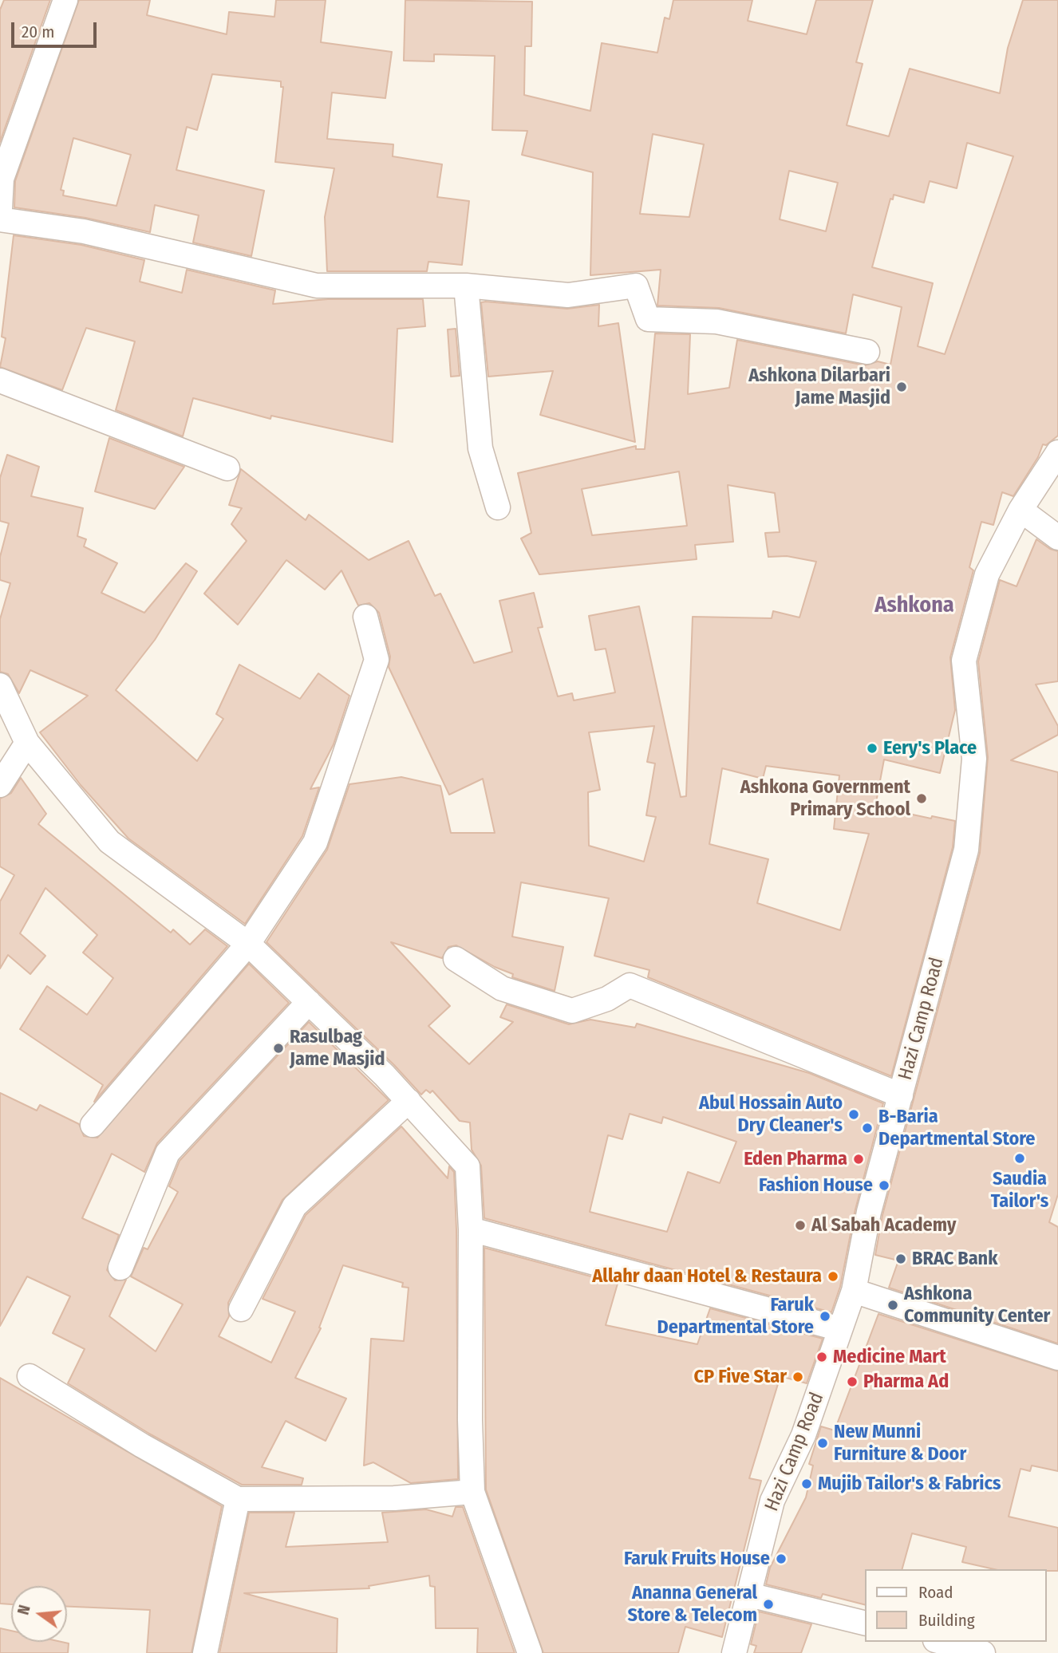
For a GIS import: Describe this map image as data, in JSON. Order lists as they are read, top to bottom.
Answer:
{
  "streets": {
    "street": ["Hazi Camp Road"]
  },
  "districts": ["Ashkona"],
  "places": [
    "Ashkona Dilarbari Jame Masjid",
    "Eery's Place",
    "Ashkona Government Primary School",
    "Rasulbag Jame Masjid",
    "Abul Hossain Auto Dry Cleaner's",
    "B-Baria Departmental Store",
    "Saudia Tailor's",
    "Eden Pharma",
    "Fashion House",
    "Al Sabah Academy",
    "BRAC Bank",
    "Allahr daan Hotel & Restaura",
    "Ashkona Community Center",
    "Faruk Departmental Store",
    "Medicine Mart",
    "CP Five Star",
    "Pharma Ad",
    "New Munni Furniture & Door",
    "Mujib Tailor's & Fabrics",
    "Faruk Fruits House",
    "Ananna General Store & Telecom"
  ],
  "legend": ["Road", "Building"],
  "scale_bar": "20 m",
  "north": "left"
}
